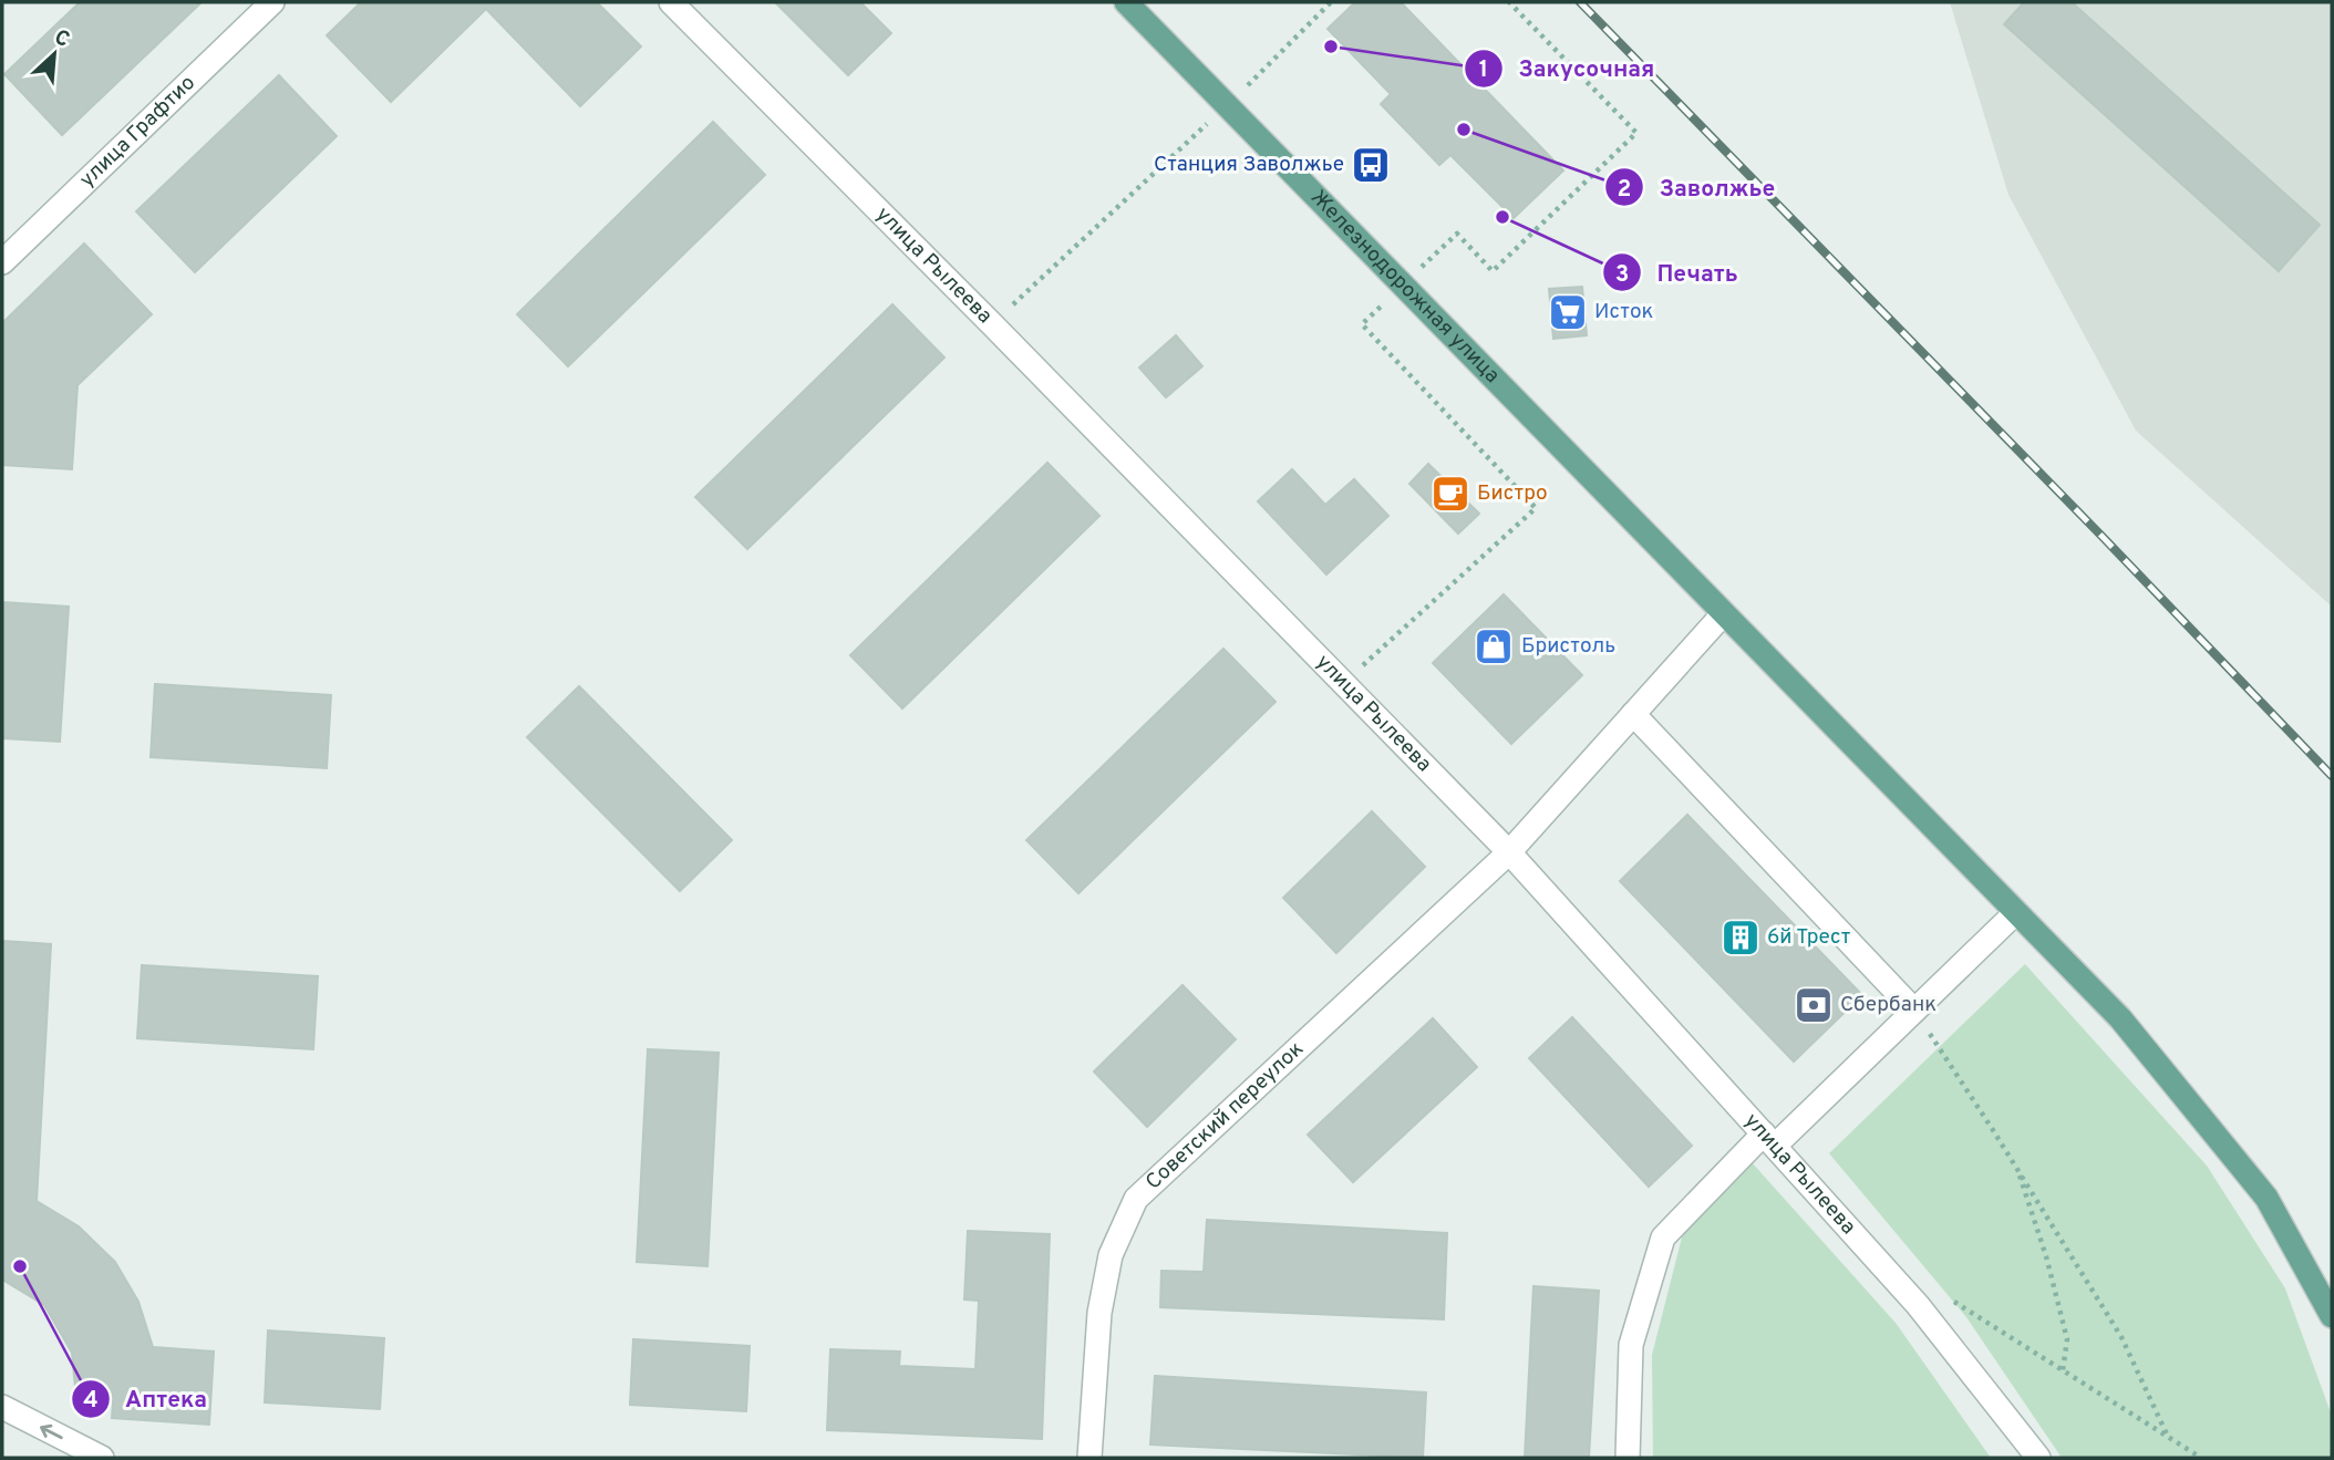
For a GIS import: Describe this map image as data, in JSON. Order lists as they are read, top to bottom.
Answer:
{
  "streets": {
    "main road": ["Железнодорожная улица"],
    "street": ["улица Графтио", "улица Рылеева", "Советский переулок"]
  },
  "crossings": [
    ["улица Рылеева", "Советский переулок"],
    ["Железнодорожная улица", "Советский переулок"]
  ],
  "places": {
    "other": [
      "Закусочная",
      "Заволжье",
      "Печать",
      "Аптека"
    ],
    "bus stop": ["Станция Заволжье"],
    "supermarket": ["Исток"],
    "cafe": ["Бистро"],
    "shop": ["Бристоль"],
    "building": ["6й Трест"],
    "bank": ["Сбербанк"]
  },
  "north": "top right"
}
